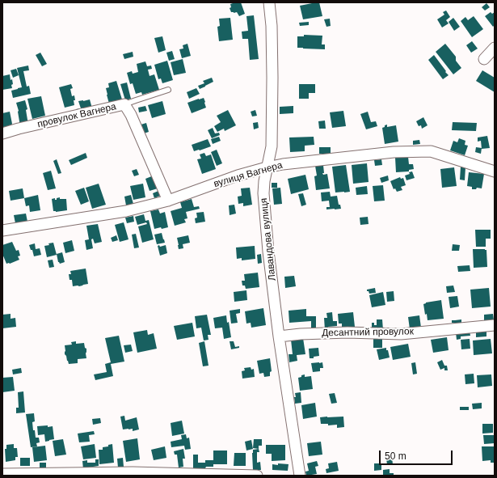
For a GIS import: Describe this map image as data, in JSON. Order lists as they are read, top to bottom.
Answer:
{
  "streets": {
    "street": [
      "провулок Вагнера",
      "вулиця Вагнера",
      "Лавандова вулиця",
      "Десантний провулок"
    ]
  },
  "crossings": [
    ["провулок Вагнера", "вулиця Вагнера"],
    ["вулиця Вагнера", "Лавандова вулиця"],
    ["Лавандова вулиця", "Десантний провулок"]
  ],
  "scale_bar": "50 m"
}
